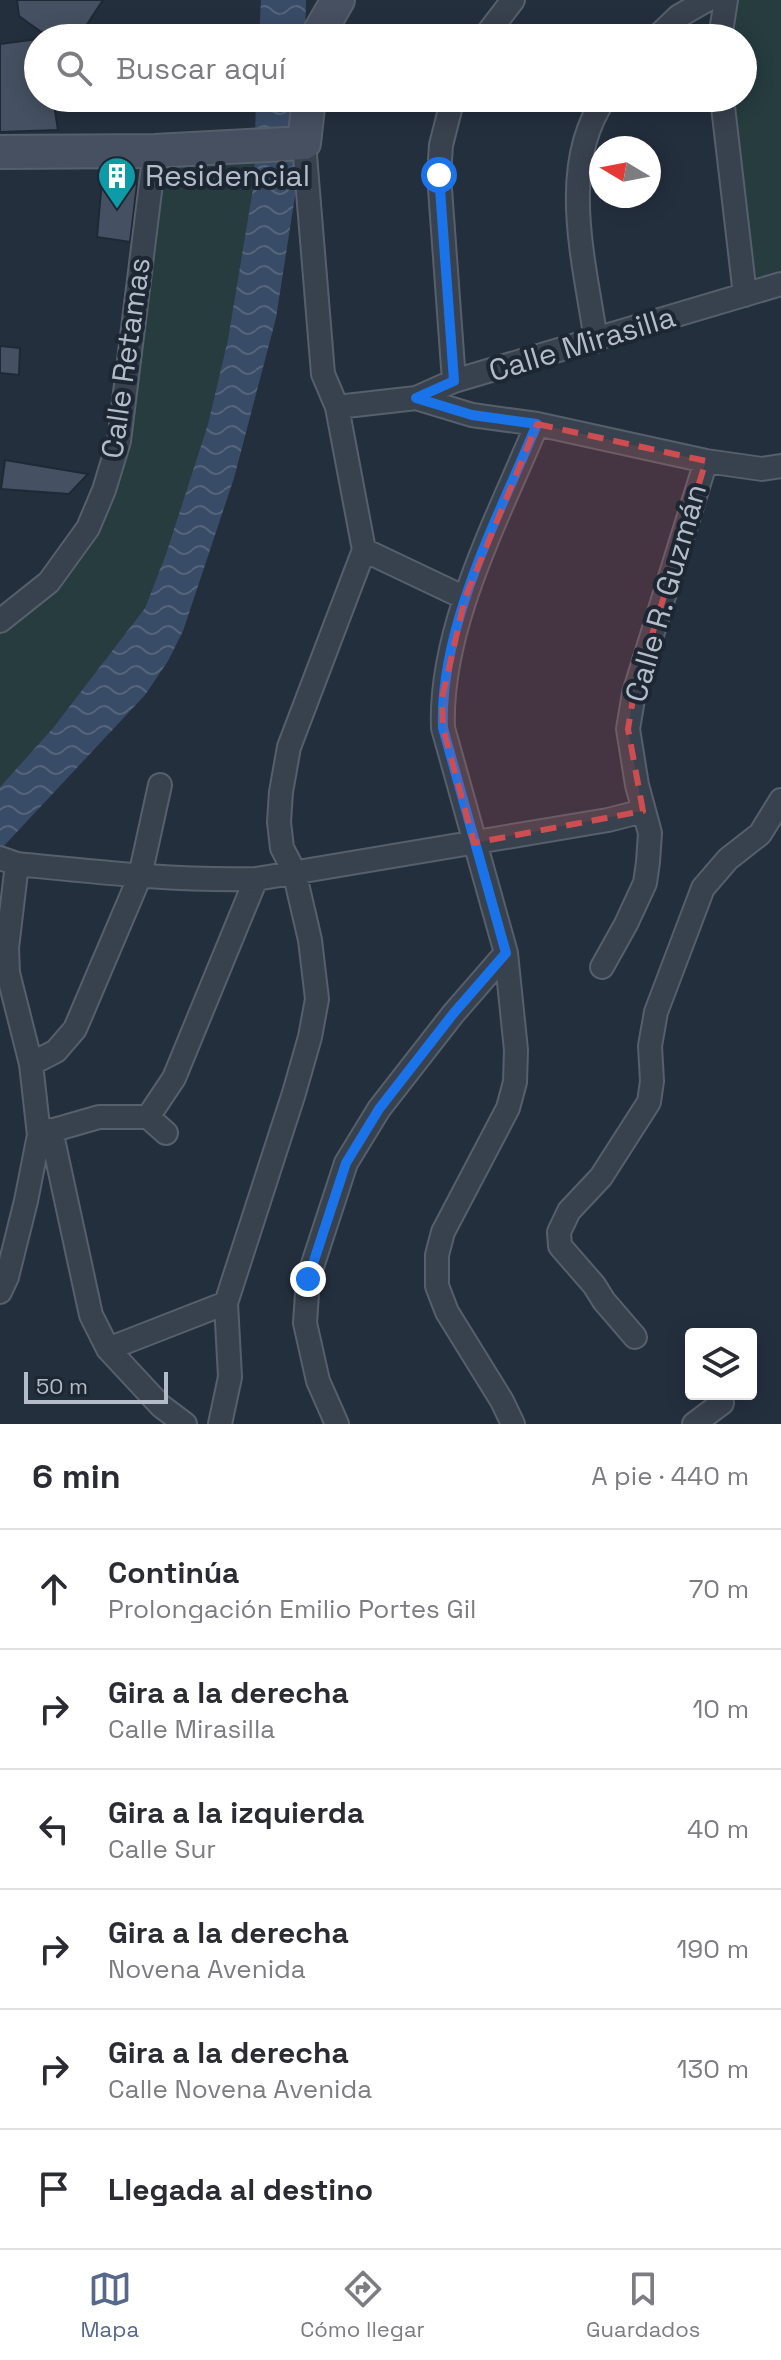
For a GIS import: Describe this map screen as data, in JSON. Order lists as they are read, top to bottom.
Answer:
{
  "streets": {
    "street": ["Calle Mirasilla", "Calle Retamas", "Calle R. Guzmán"]
  },
  "places": {
    "building": ["Residencial"]
  },
  "scale_bar": "50 m",
  "north": "left",
  "page": {
    "search": "Buscar aquí",
    "scale": "50 m",
    "heading": ["6 min", "A pie · 440 m"],
    "list": [
      ["Continúa", "Prolongación Emilio Portes Gil", "70 m"],
      ["Gira a la derecha", "Calle Mirasilla", "10 m"],
      ["Gira a la izquierda", "Calle Sur", "40 m"],
      ["Gira a la derecha", "Novena Avenida", "190 m"],
      ["Gira a la derecha", "Calle Novena Avenida", "130 m"],
      "Llegada al destino"
    ],
    "nav": ["Mapa", "Cómo llegar", "Guardados"]
  }
}
